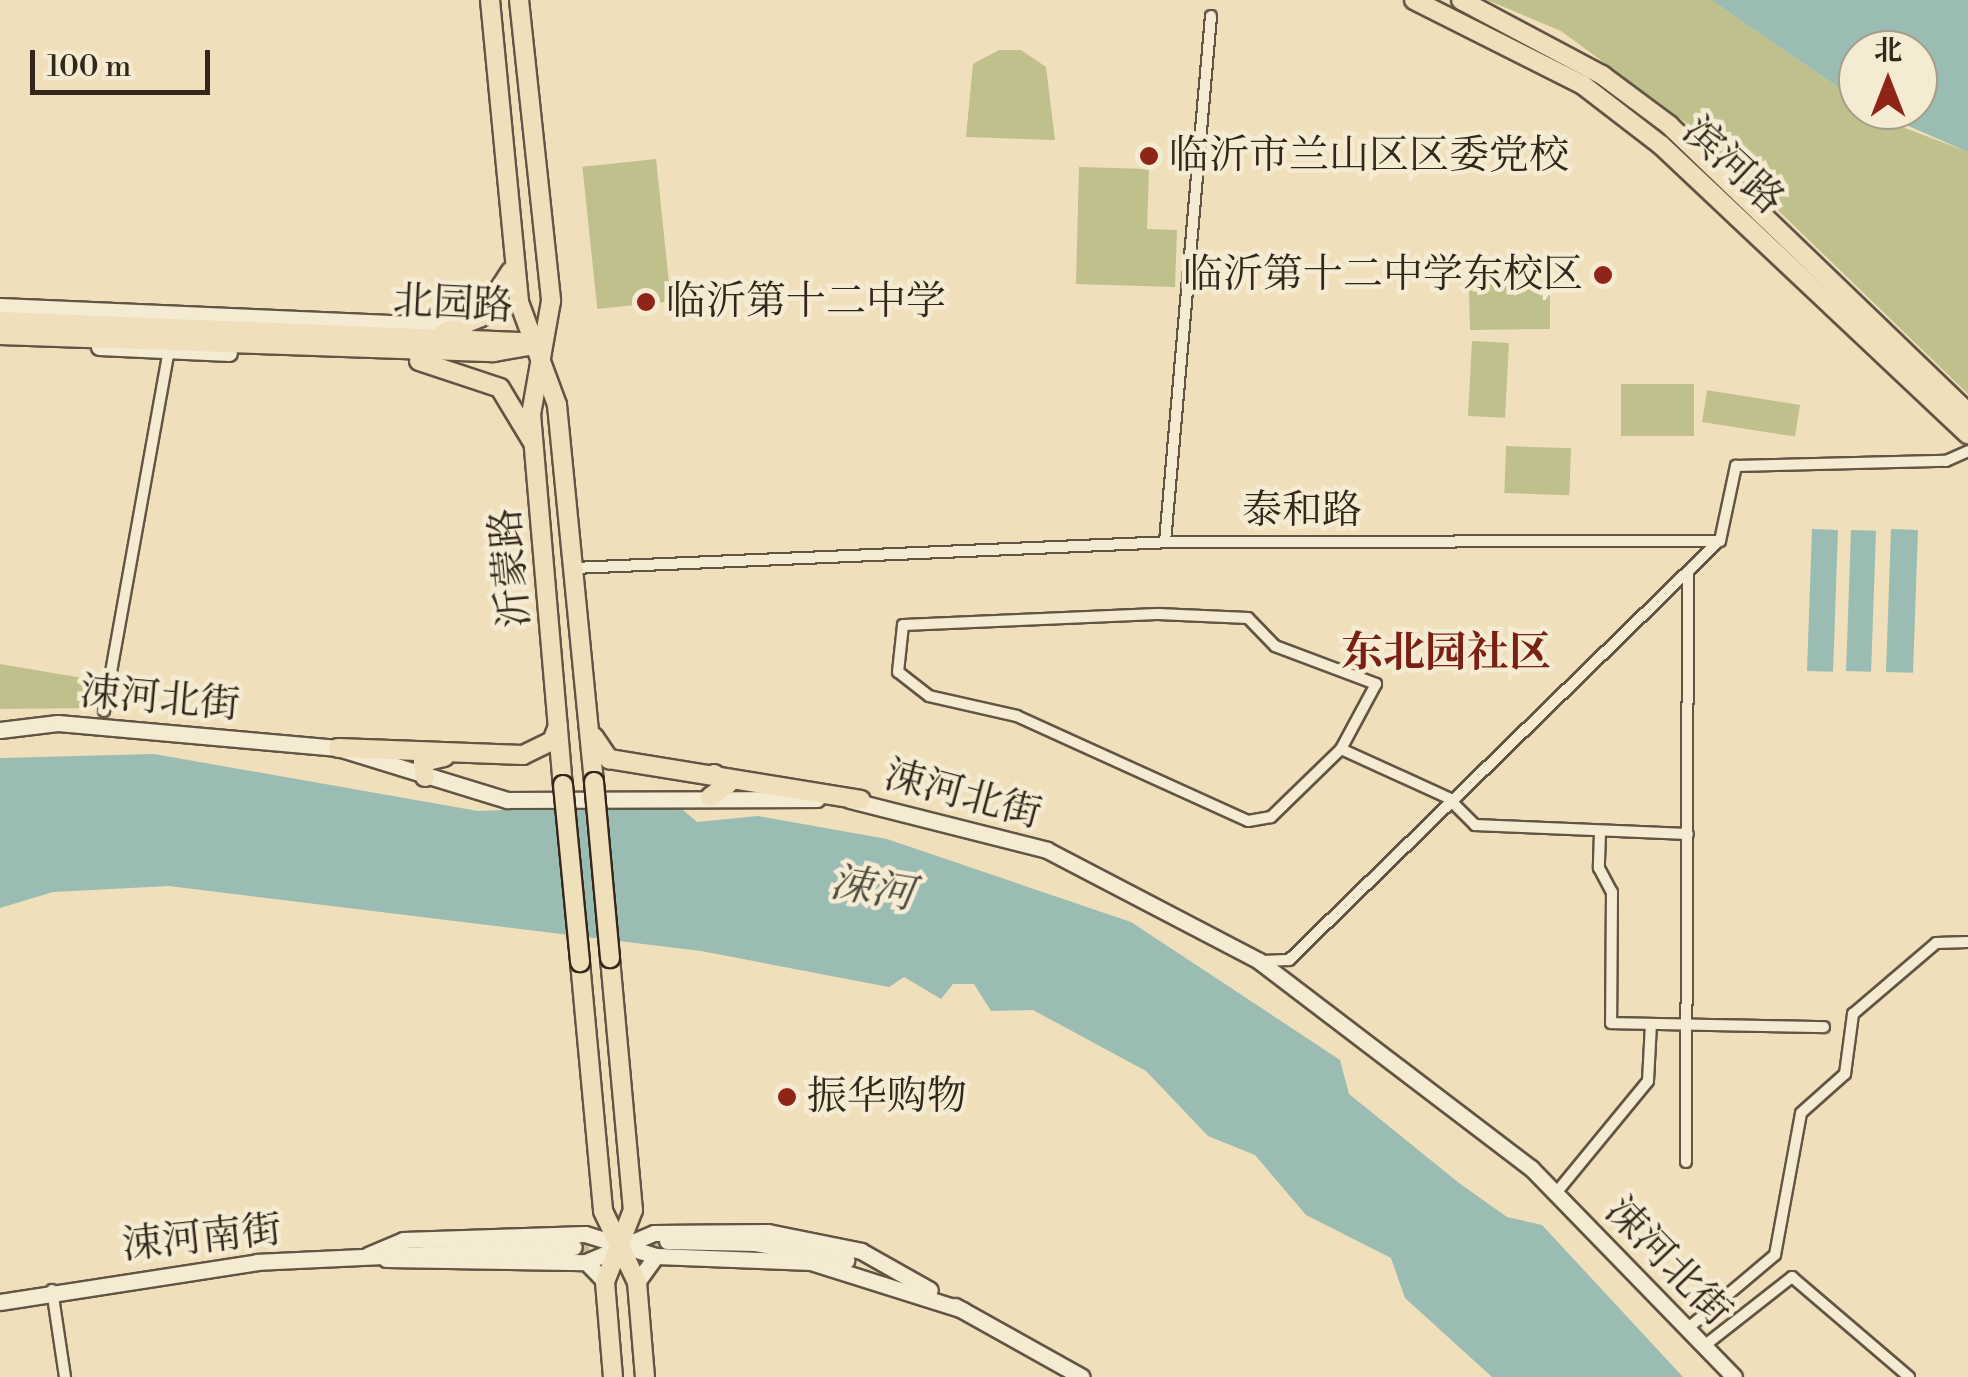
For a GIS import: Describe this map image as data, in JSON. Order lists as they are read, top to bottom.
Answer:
{
  "streets": {
    "main road": [
      "滨河路",
      "北园路",
      "沂蒙路",
      "涑河北街",
      "涑河南街"
    ],
    "street": ["泰和路"]
  },
  "crossings": [
    ["北园路", "沂蒙路"],
    ["泰和路", "沂蒙路"]
  ],
  "districts": ["东北园社区"],
  "water": ["涑河"],
  "places": [
    "临沂市兰山区区委党校",
    "临沂第十二中学东校区",
    "临沂第十二中学",
    "振华购物"
  ],
  "scale_bar": "100 m",
  "north": "top"
}
